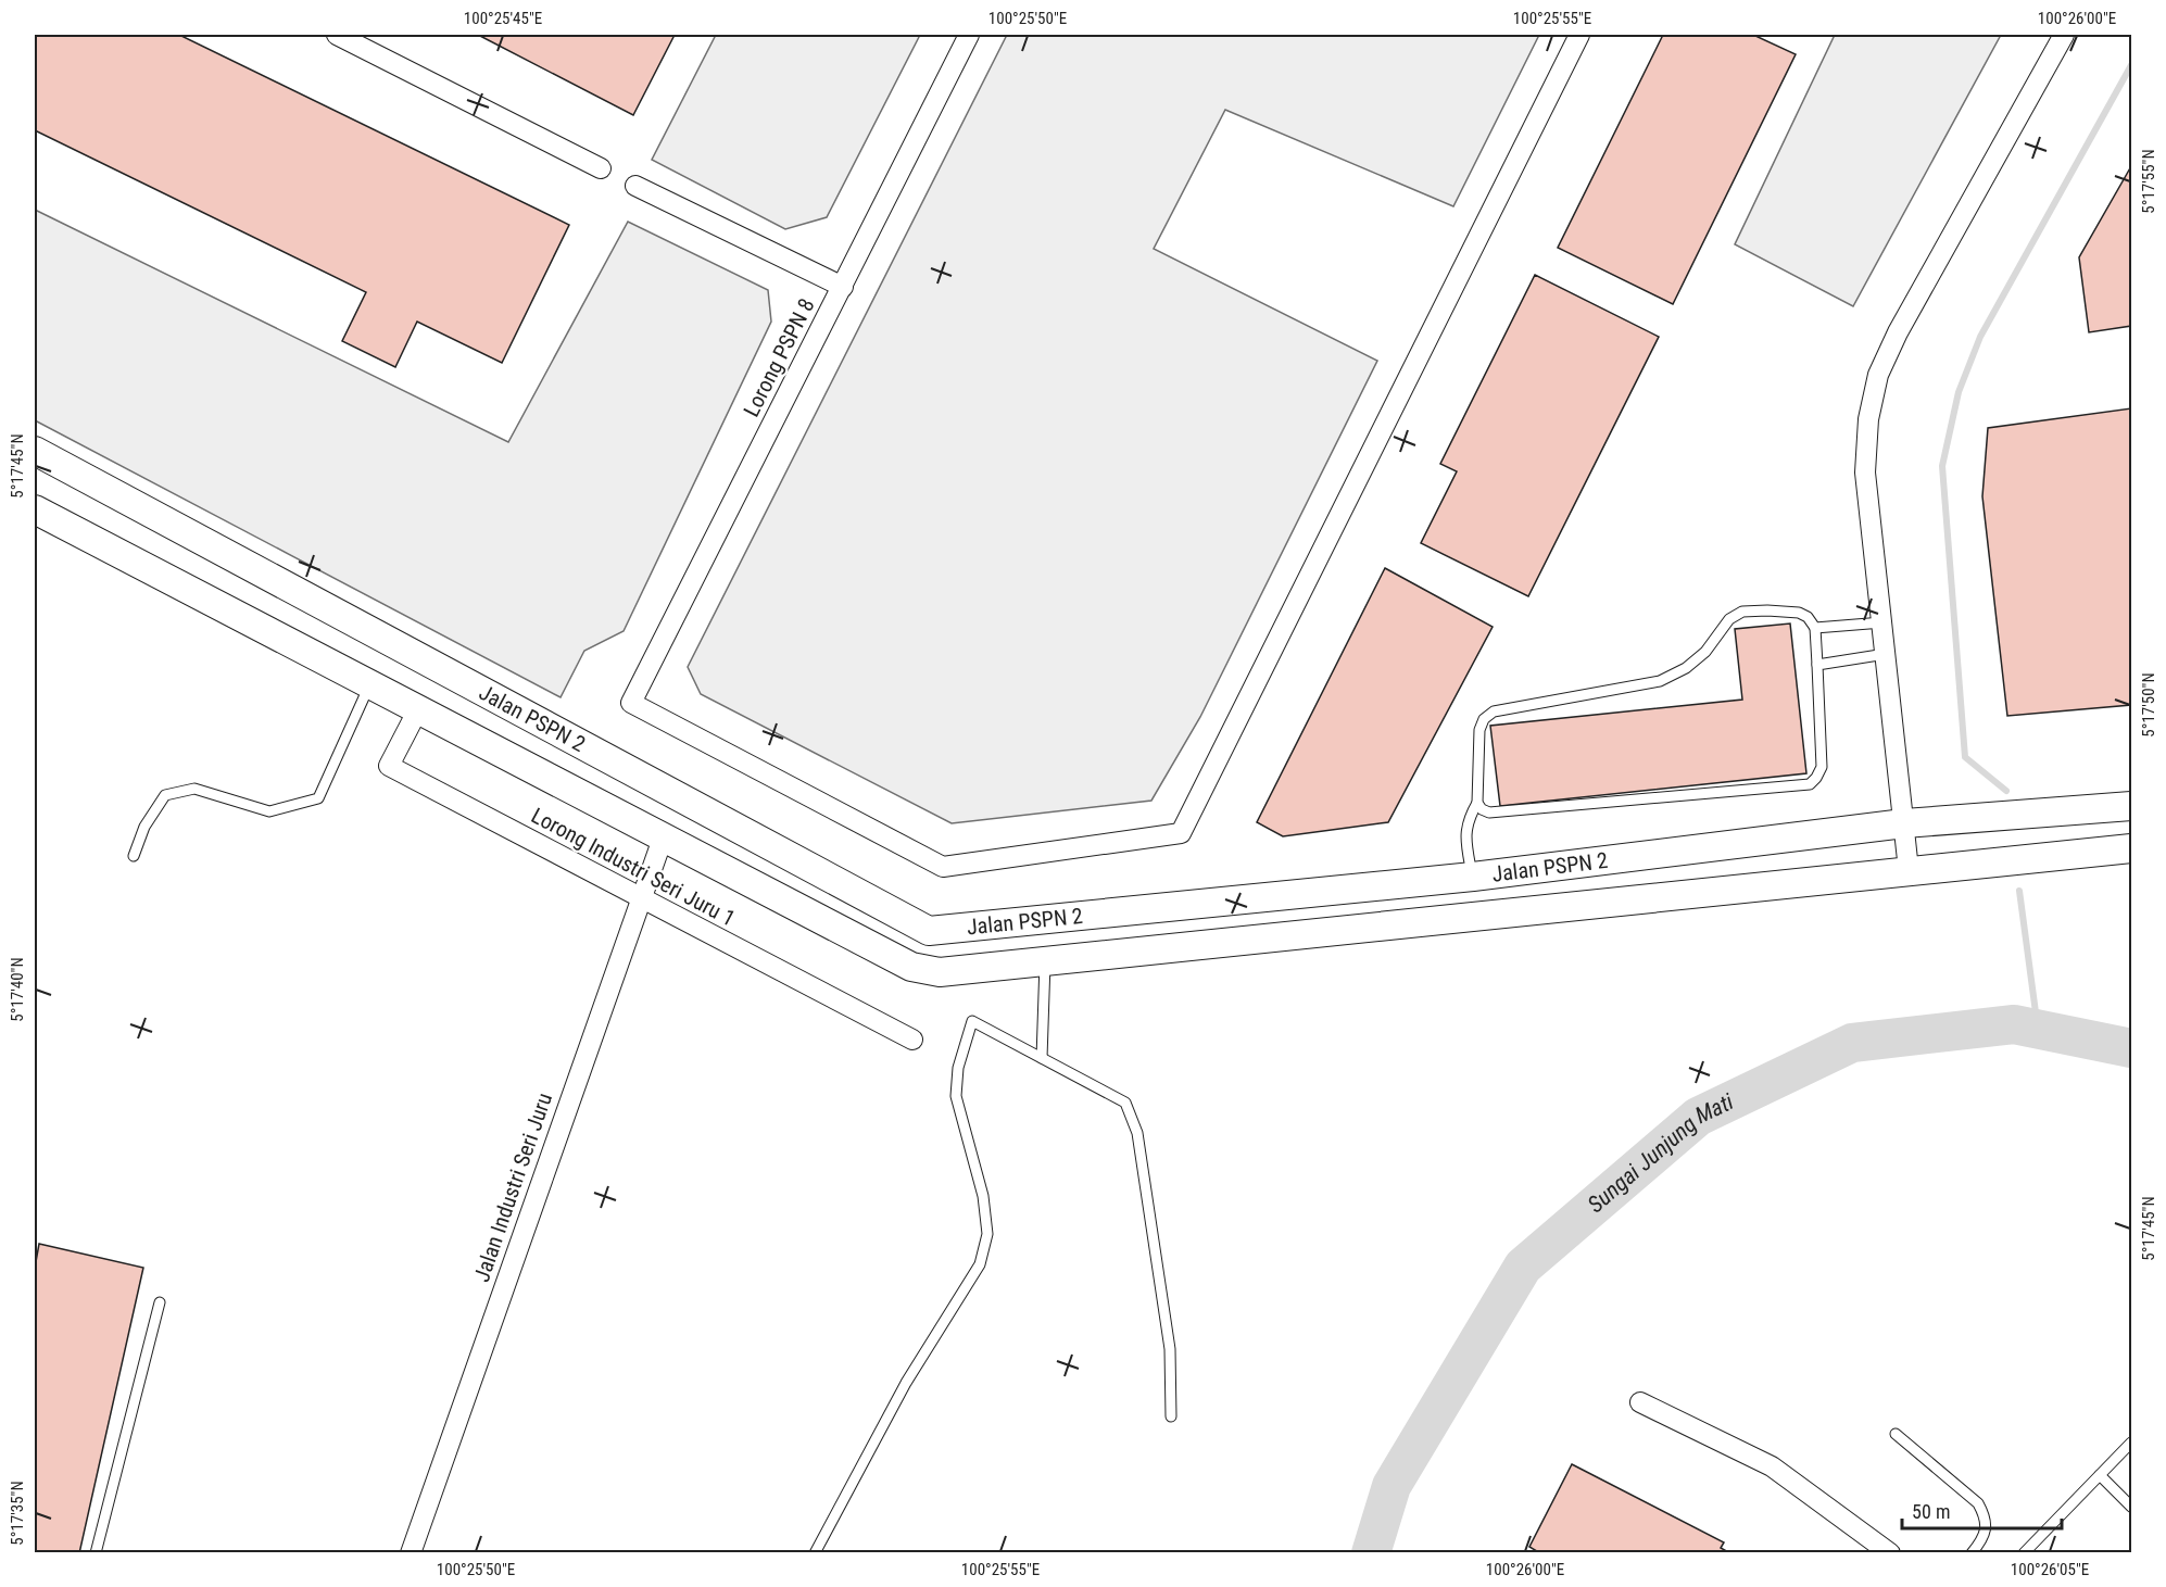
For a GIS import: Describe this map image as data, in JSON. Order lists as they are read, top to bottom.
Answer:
{
  "streets": {
    "street": [
      "Lorong PSPN 8",
      "Jalan PSPN 2",
      "Lorong Industri Seri Juru 1",
      "Jalan Industri Seri Juru"
    ]
  },
  "crossings": [
    ["Jalan PSPN 2", "Lorong Industri Seri Juru 1"],
    ["Jalan PSPN 2", "Jalan Industri Seri Juru"],
    ["Lorong Industri Seri Juru 1", "Jalan Industri Seri Juru"]
  ],
  "water": ["Sungai Junjung Mati"],
  "scale_bar": "50 m",
  "coordinates": [
    "100°25'45\"E",
    "100°25'50\"E",
    "100°25'55\"E",
    "100°26'00\"E",
    "5°17'55\"N",
    "5°17'45\"N",
    "5°17'50\"N",
    "5°17'40\"N",
    "5°17'35\"N",
    "100°26'05\"E"
  ]
}
